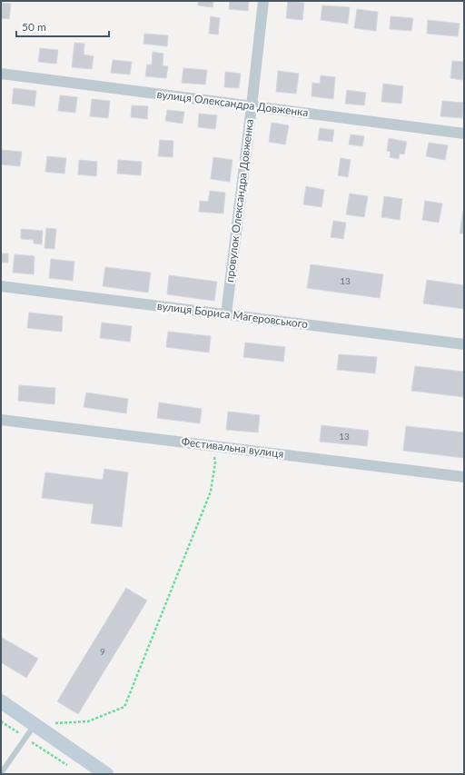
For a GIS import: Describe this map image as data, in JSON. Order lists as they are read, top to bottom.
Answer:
{
  "streets": {
    "street": [
      "вулиця Олександра Довженка",
      "провулок Олександра Довженка",
      "вулиця Бориса Магеровського",
      "Фестивальна вулиця"
    ]
  },
  "crossings": [
    ["вулиця Олександра Довженка", "провулок Олександра Довженка"],
    ["провулок Олександра Довженка", "вулиця Бориса Магеровського"]
  ],
  "house_numbers": ["13", "13", "9"],
  "scale_bar": "50 m"
}
